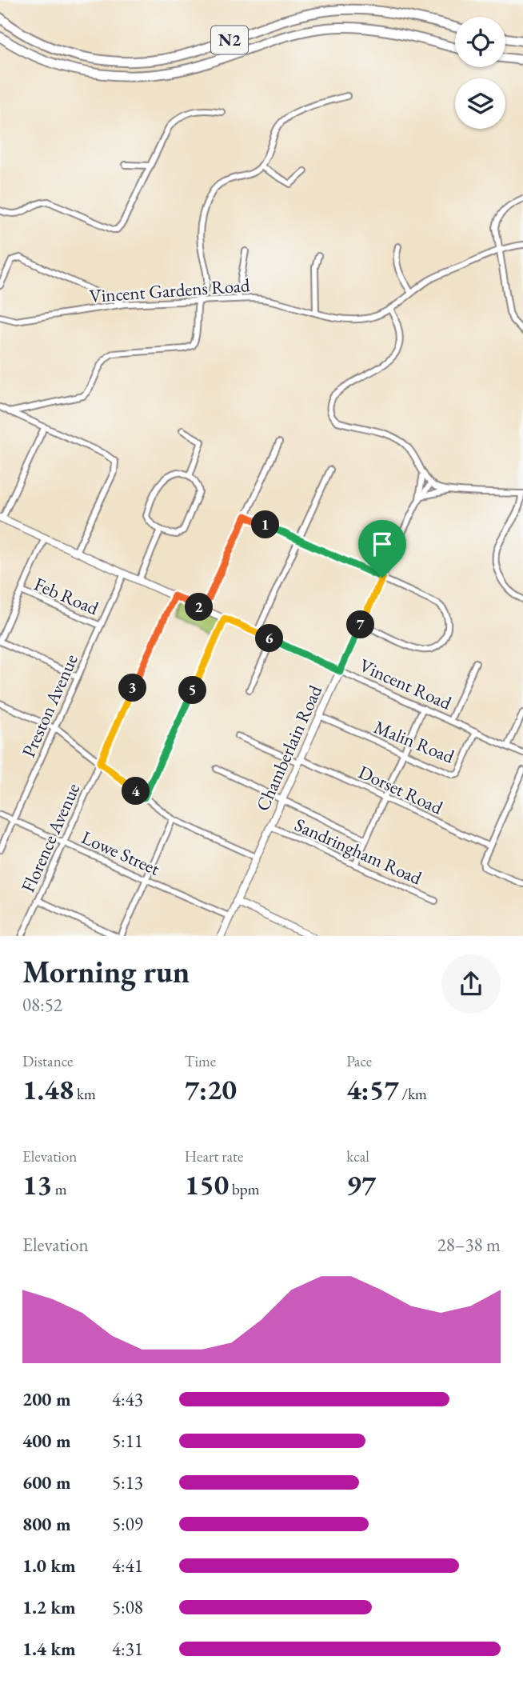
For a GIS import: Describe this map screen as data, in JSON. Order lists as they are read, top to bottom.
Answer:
{
  "streets": {
    "highway": ["N2"],
    "street": [
      "Vincent Gardens Road",
      "Feb Road",
      "Vincent Road",
      "Preston Avenue",
      "Malin Road",
      "Chamberlain Road",
      "Dorset Road",
      "Florence Avenue",
      "Sandringham Road",
      "Lowe Street"
    ]
  },
  "crossings": [
    ["Feb Road", "Preston Avenue"],
    ["Vincent Road", "Preston Avenue"],
    ["Vincent Road", "Malin Road"],
    ["Vincent Road", "Chamberlain Road"],
    ["Vincent Road", "Florence Avenue"],
    ["Preston Avenue", "Lowe Street"],
    ["Malin Road", "Chamberlain Road"],
    ["Chamberlain Road", "Dorset Road"],
    ["Chamberlain Road", "Sandringham Road"],
    ["Chamberlain Road", "Lowe Street"],
    ["Florence Avenue", "Lowe Street"]
  ],
  "page": {
    "pins": [
      "1",
      "2",
      "7",
      "6",
      "3",
      "5",
      "4"
    ],
    "heading": ["Morning run", "08:52"],
    "stats": [
      ["Distance", "1.48 km"],
      ["Time", "7:20"],
      ["Pace", "4:57 /km"],
      ["Elevation", "13 m"],
      ["Heart rate", "150 bpm"],
      ["kcal", "97"]
    ],
    "chart": ["Elevation", "28–38 m"],
    "list": [
      {
        "name": "200 m",
        "note": "4:43"
      },
      {
        "name": "400 m",
        "note": "5:11"
      },
      {
        "name": "600 m",
        "note": "5:13"
      },
      {
        "name": "800 m",
        "note": "5:09"
      },
      {
        "name": "1.0 km",
        "note": "4:41"
      },
      {
        "name": "1.2 km",
        "note": "5:08"
      },
      {
        "name": "1.4 km",
        "note": "4:31"
      }
    ]
  }
}
